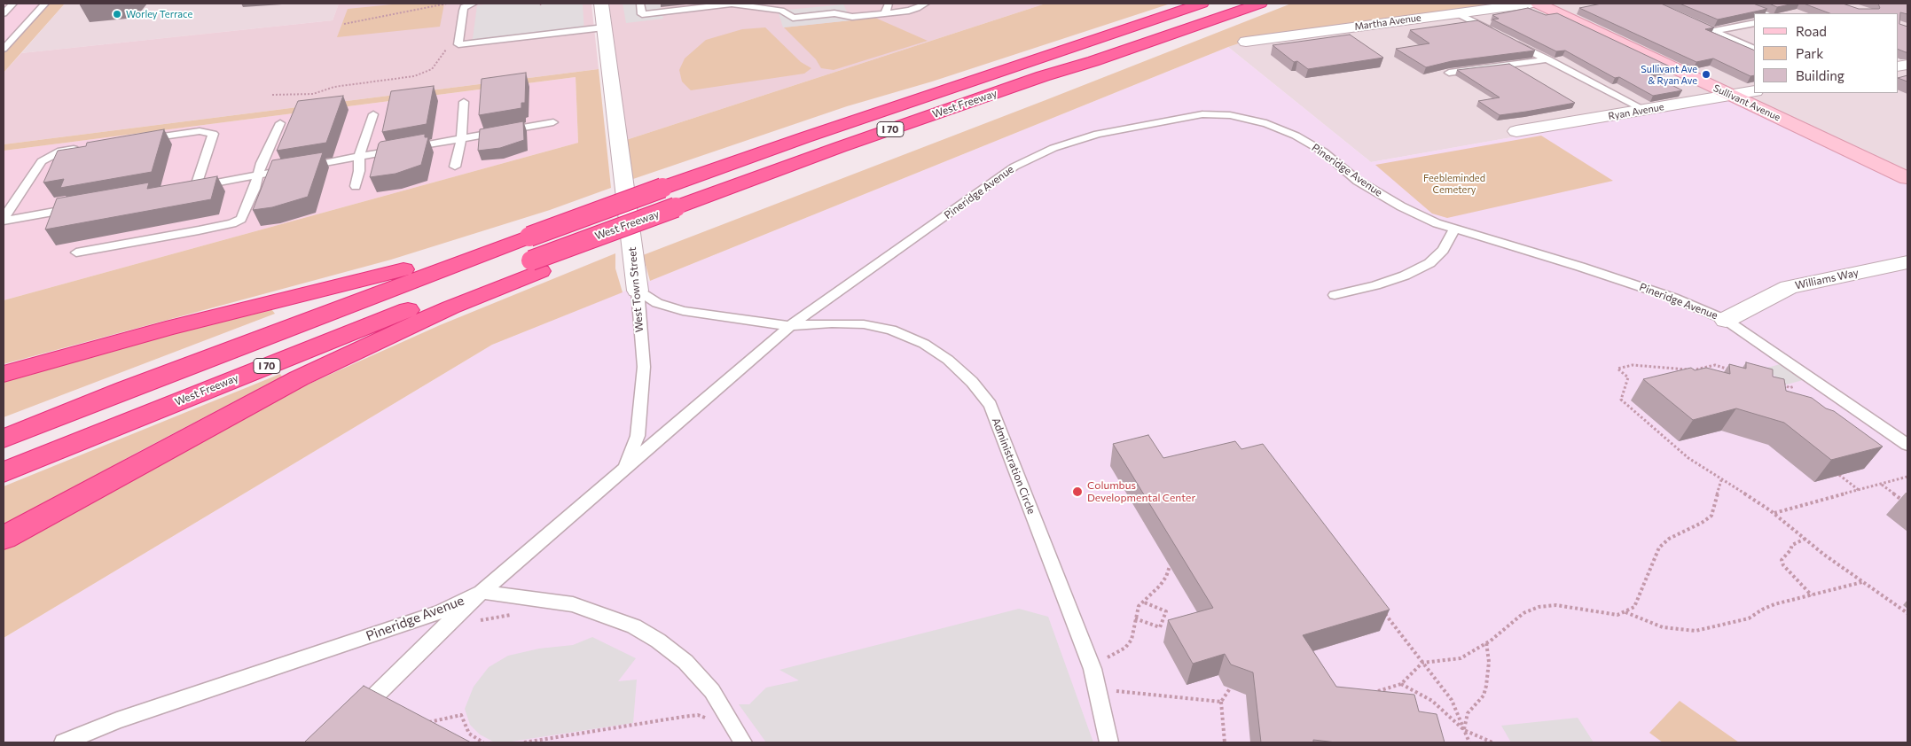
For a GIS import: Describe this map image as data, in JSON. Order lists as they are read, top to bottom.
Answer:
{
  "streets": {
    "highway": ["West Freeway", "I 70"],
    "main road": ["Sullivant Avenue"],
    "street": [
      "Martha Avenue",
      "Ryan Avenue",
      "Williams Way",
      "West Town Street"
    ],
    "lane": ["Pineridge Avenue", "Administration Circle"]
  },
  "crossings": [
    ["Sullivant Avenue", "Ryan Avenue"],
    ["Pineridge Avenue", "Williams Way"],
    ["Pineridge Avenue", "West Town Street"],
    ["Pineridge Avenue", "Administration Circle"]
  ],
  "parks": ["Feebleminded Cemetery"],
  "places": ["Worley Terrace", "Sullivant Ave & Ryan Ave", "Columbus Developmental Center"],
  "legend": ["Road", "Park", "Building"]
}
